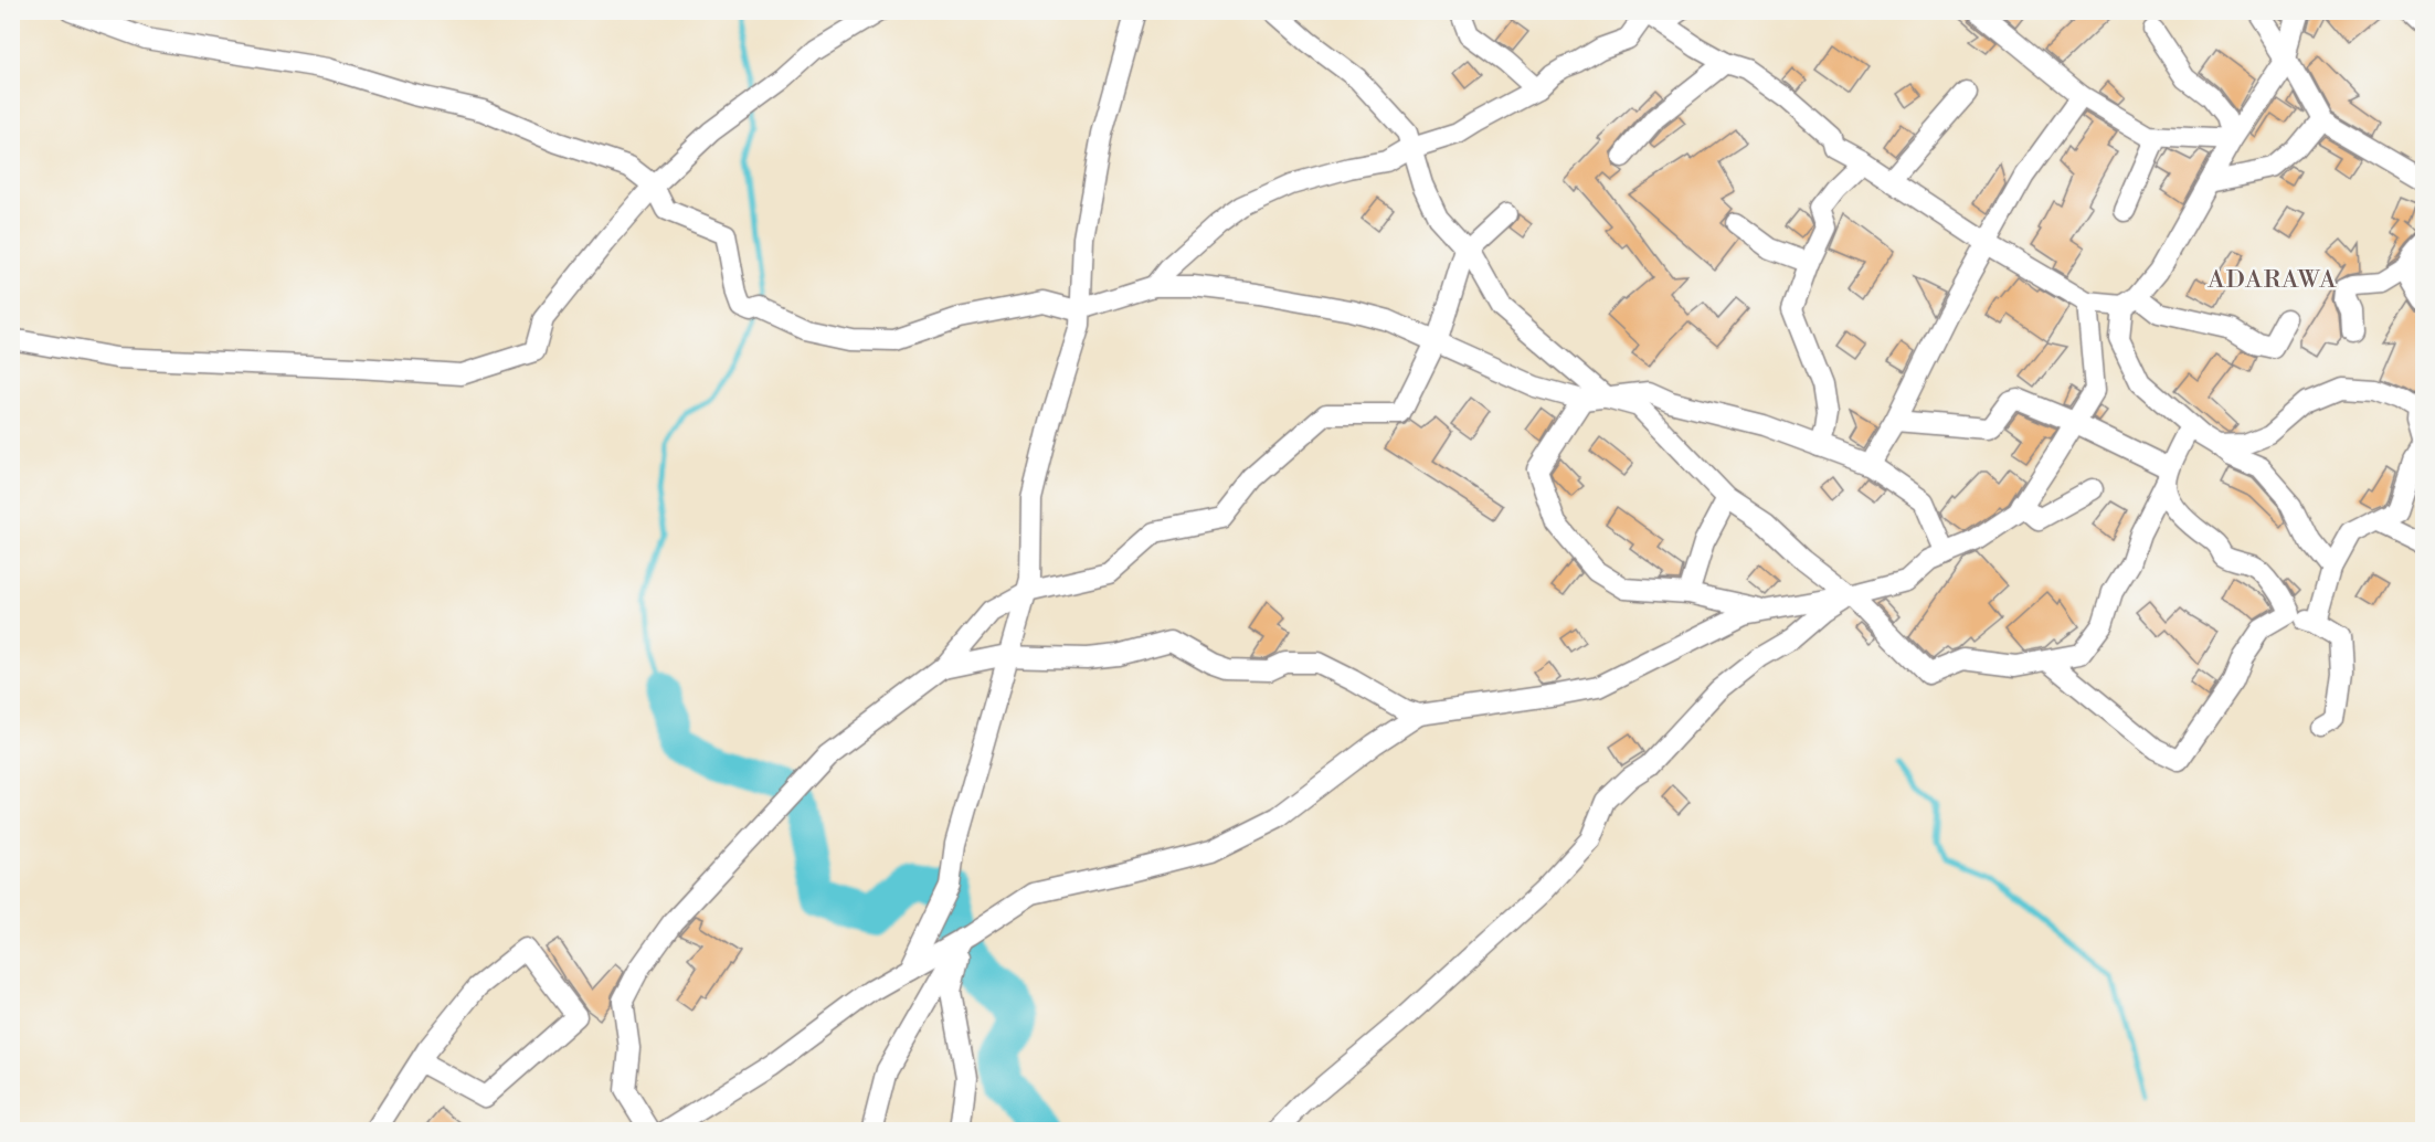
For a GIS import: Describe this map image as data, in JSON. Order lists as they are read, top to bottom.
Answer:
{
  "districts": ["ADARAWA"]
}
